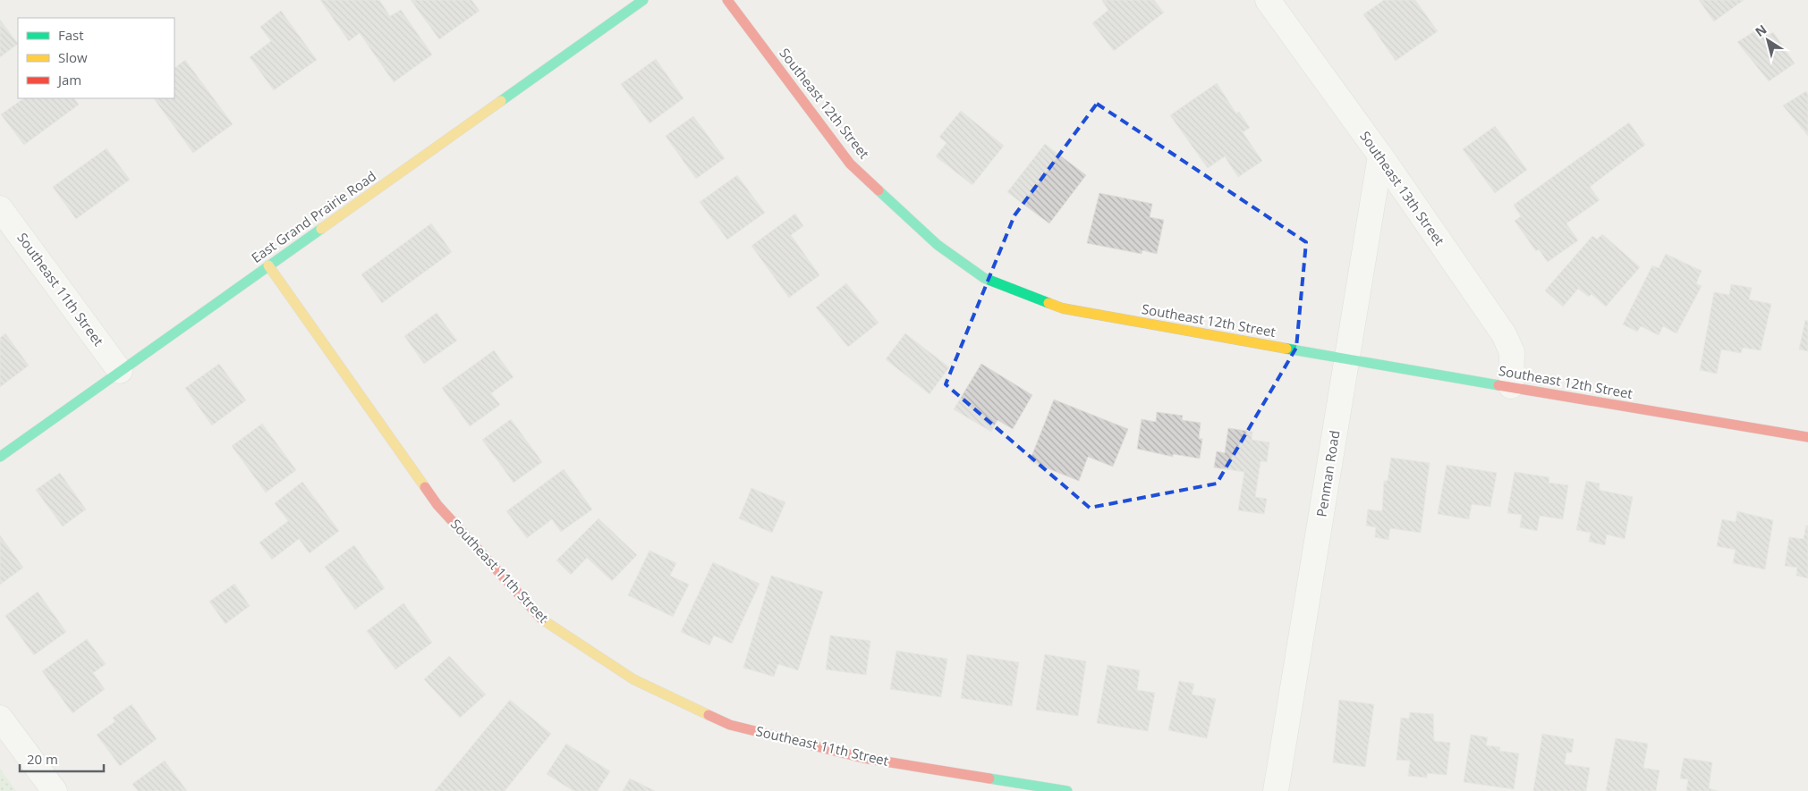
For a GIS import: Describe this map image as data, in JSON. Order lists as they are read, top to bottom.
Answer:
{
  "streets": {
    "street": [
      "Southeast 12th Street",
      "Southeast 13th Street",
      "East Grand Prairie Road",
      "Southeast 11th Street",
      "Penman Road"
    ]
  },
  "crossings": [
    ["Southeast 12th Street", "Southeast 13th Street"],
    ["Southeast 12th Street", "Penman Road"],
    ["Southeast 13th Street", "Penman Road"],
    ["East Grand Prairie Road", "Southeast 11th Street"]
  ],
  "legend": ["Fast", "Slow", "Jam"],
  "scale_bar": "20 m",
  "north": "top left"
}
